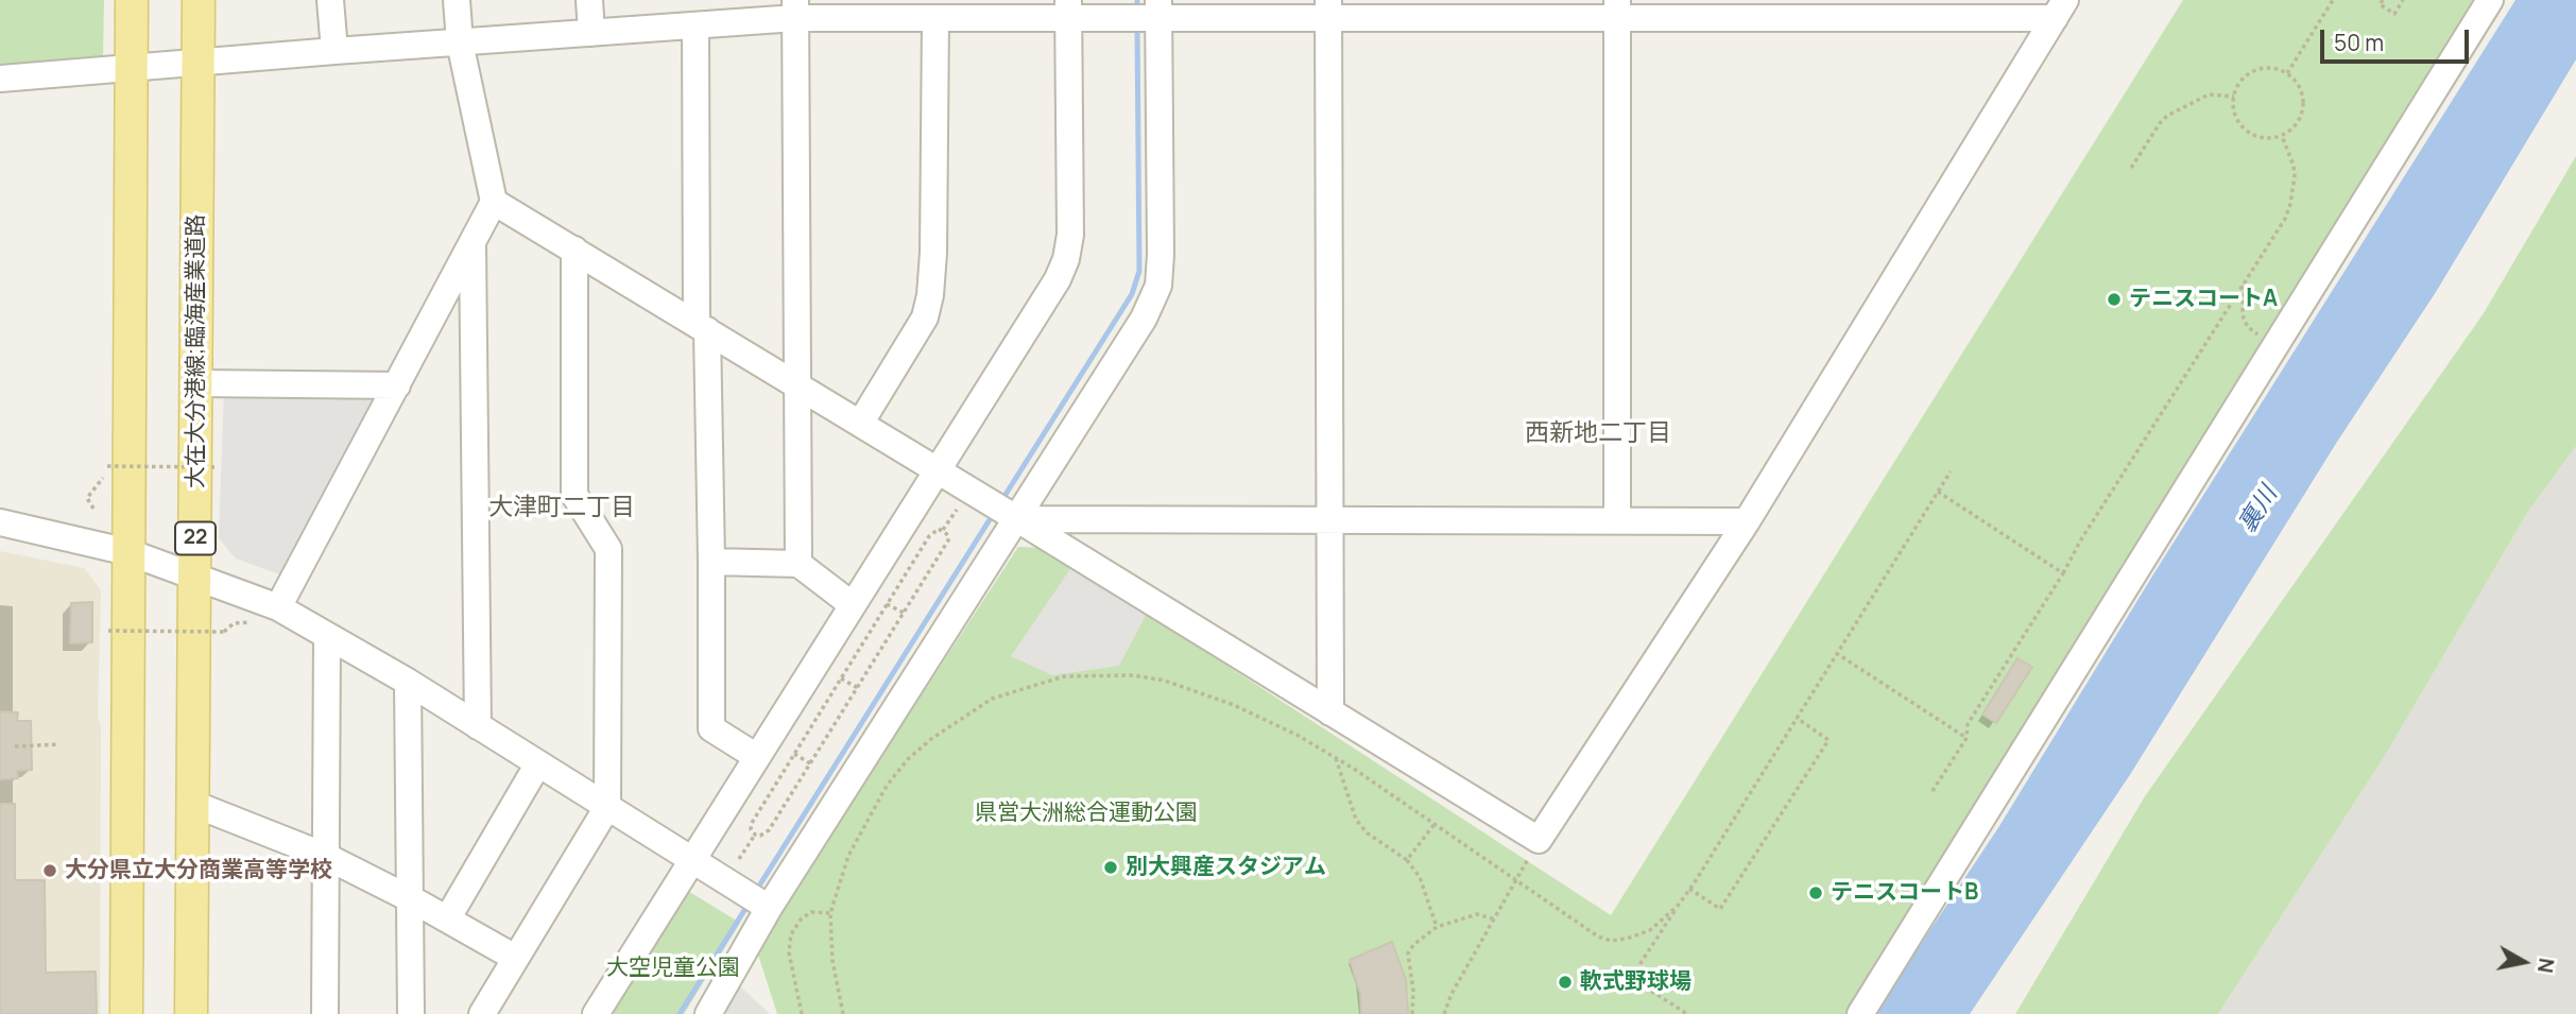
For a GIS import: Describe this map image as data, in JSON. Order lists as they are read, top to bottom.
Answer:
{
  "streets": {
    "main road": ["大在大分港線;臨海産業道路", "22"]
  },
  "districts": ["西新地二丁目", "大津町二丁目"],
  "water": ["裏川"],
  "parks": ["県営大洲総合運動公園", "大空児童公園"],
  "places": [
    "テニスコートA",
    "別大興産スタジアム",
    "大分県立大分商業高等学校",
    "テニスコートB",
    "軟式野球場"
  ],
  "scale_bar": "50 m",
  "north": "right"
}
